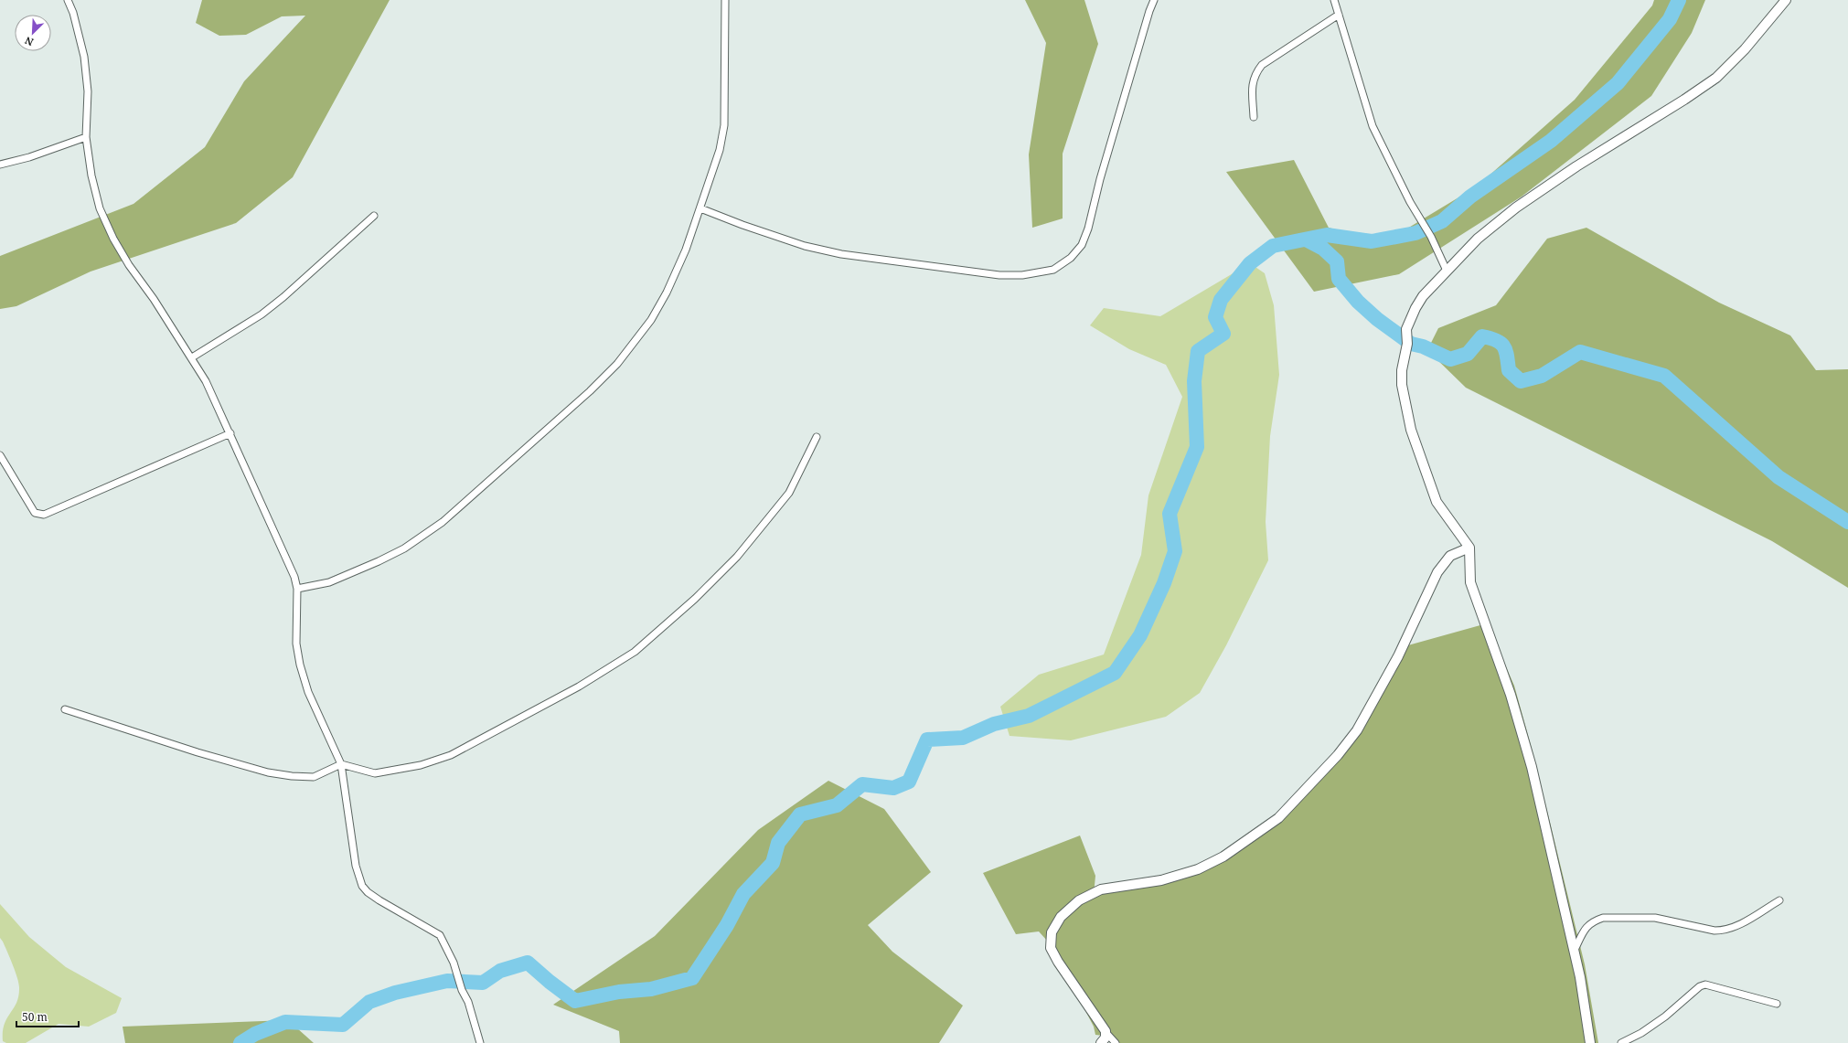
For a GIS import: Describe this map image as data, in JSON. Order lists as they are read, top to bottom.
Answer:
{
  "scale_bar": "50 m",
  "north": "bottom left"
}
